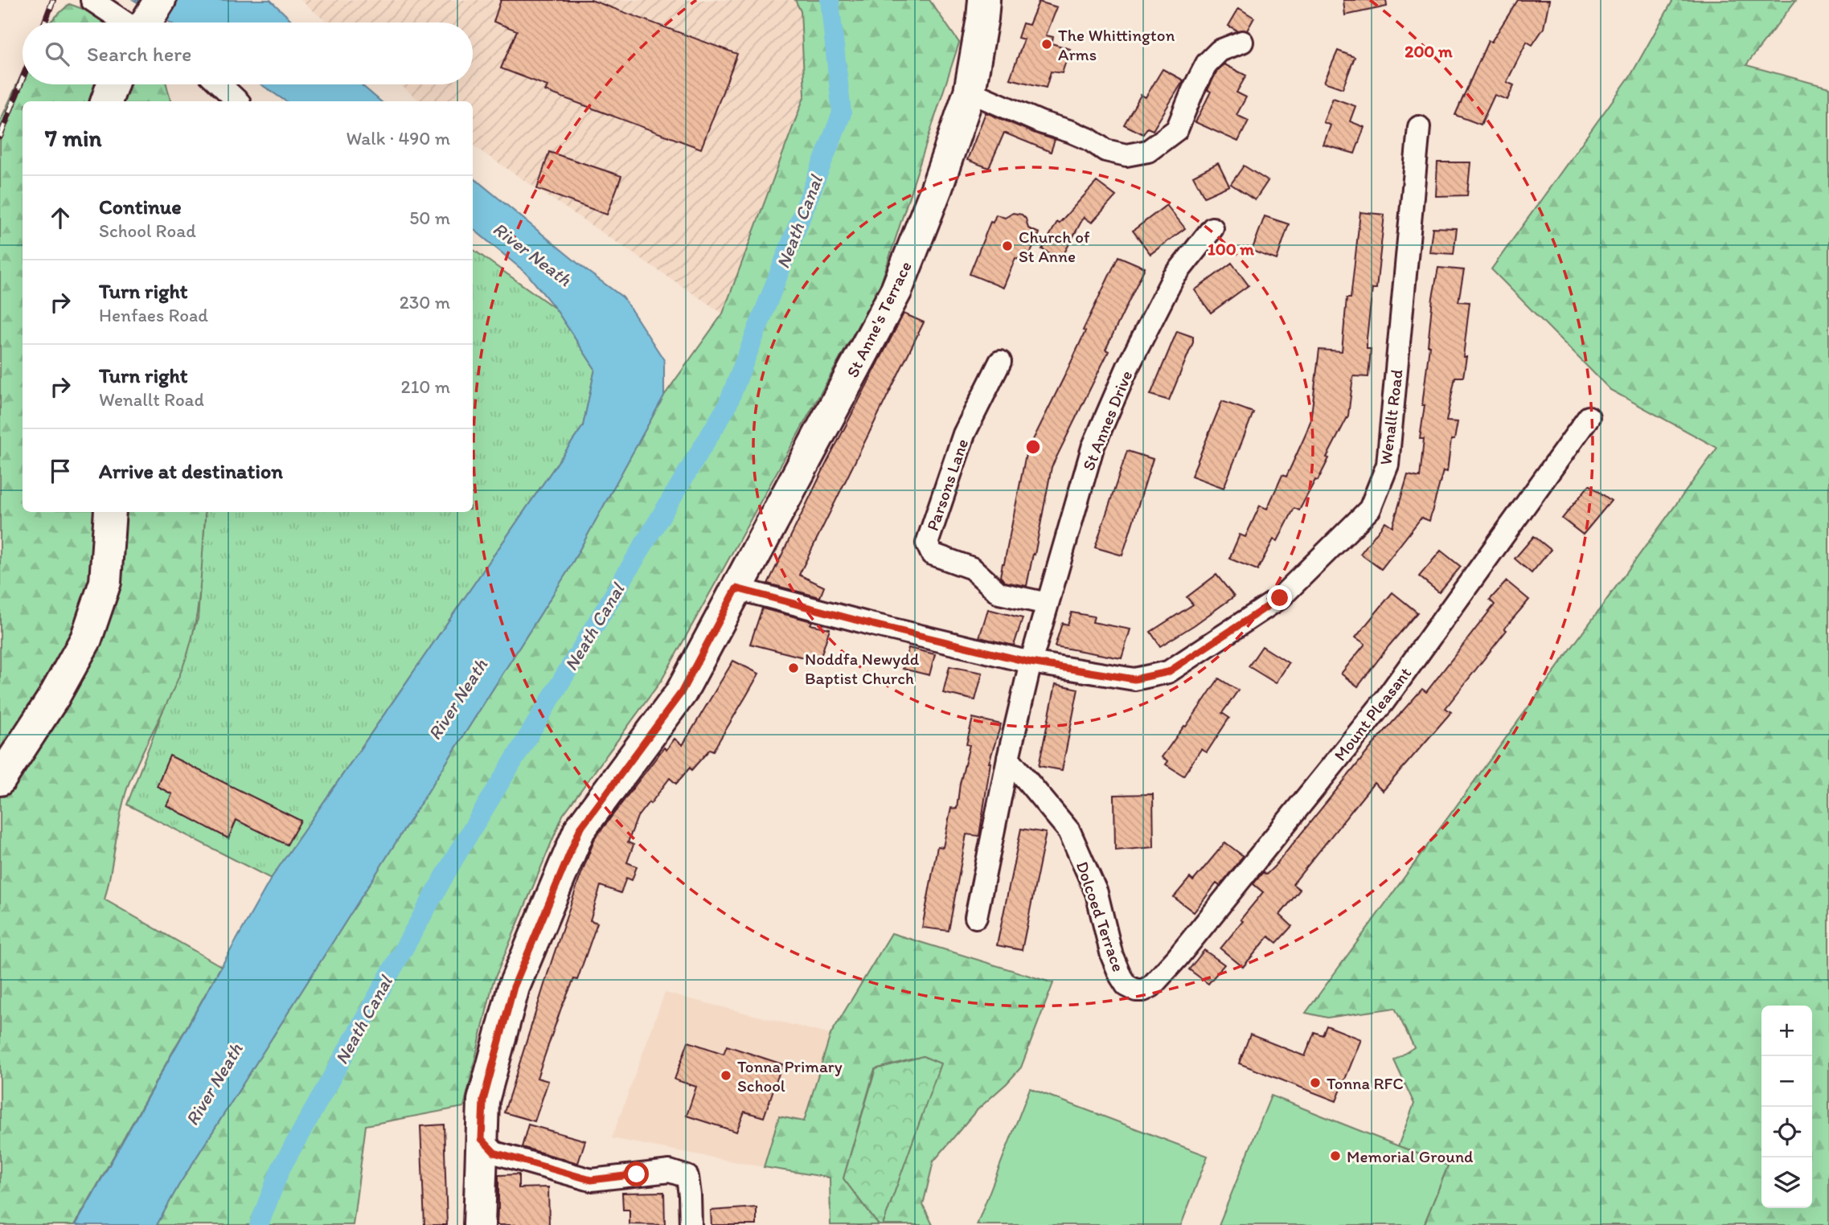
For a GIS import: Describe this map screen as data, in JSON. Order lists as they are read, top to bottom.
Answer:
{
  "streets": {
    "main road": ["St Anne's Terrace"],
    "street": [
      "Wenallt Road",
      "St Annes Drive",
      "Parsons Lane",
      "Mount Pleasant",
      "Dolcoed Terrace"
    ]
  },
  "crossings": [
    ["St Anne's Terrace", "Wenallt Road"],
    ["Wenallt Road", "St Annes Drive"],
    ["St Annes Drive", "Parsons Lane"],
    ["Mount Pleasant", "Dolcoed Terrace"]
  ],
  "water": ["Neath Canal", "River Neath"],
  "places": [
    "The Whittington Arms",
    "Church of St Anne",
    "Noddfa Newydd Baptist Church",
    "Tonna Primary School",
    "Tonna RFC",
    "Memorial Ground"
  ],
  "page": {
    "search": "Search here",
    "heading": ["7 min", "Walk · 490 m"],
    "list": [
      ["Continue", "School Road", "50 m"],
      ["Turn right", "Henfaes Road", "230 m"],
      ["Turn right", "Wenallt Road", "210 m"],
      "Arrive at destination"
    ],
    "map_buttons": ["+", "−"]
  },
  "rings": ["200 m", "100 m"]
}
